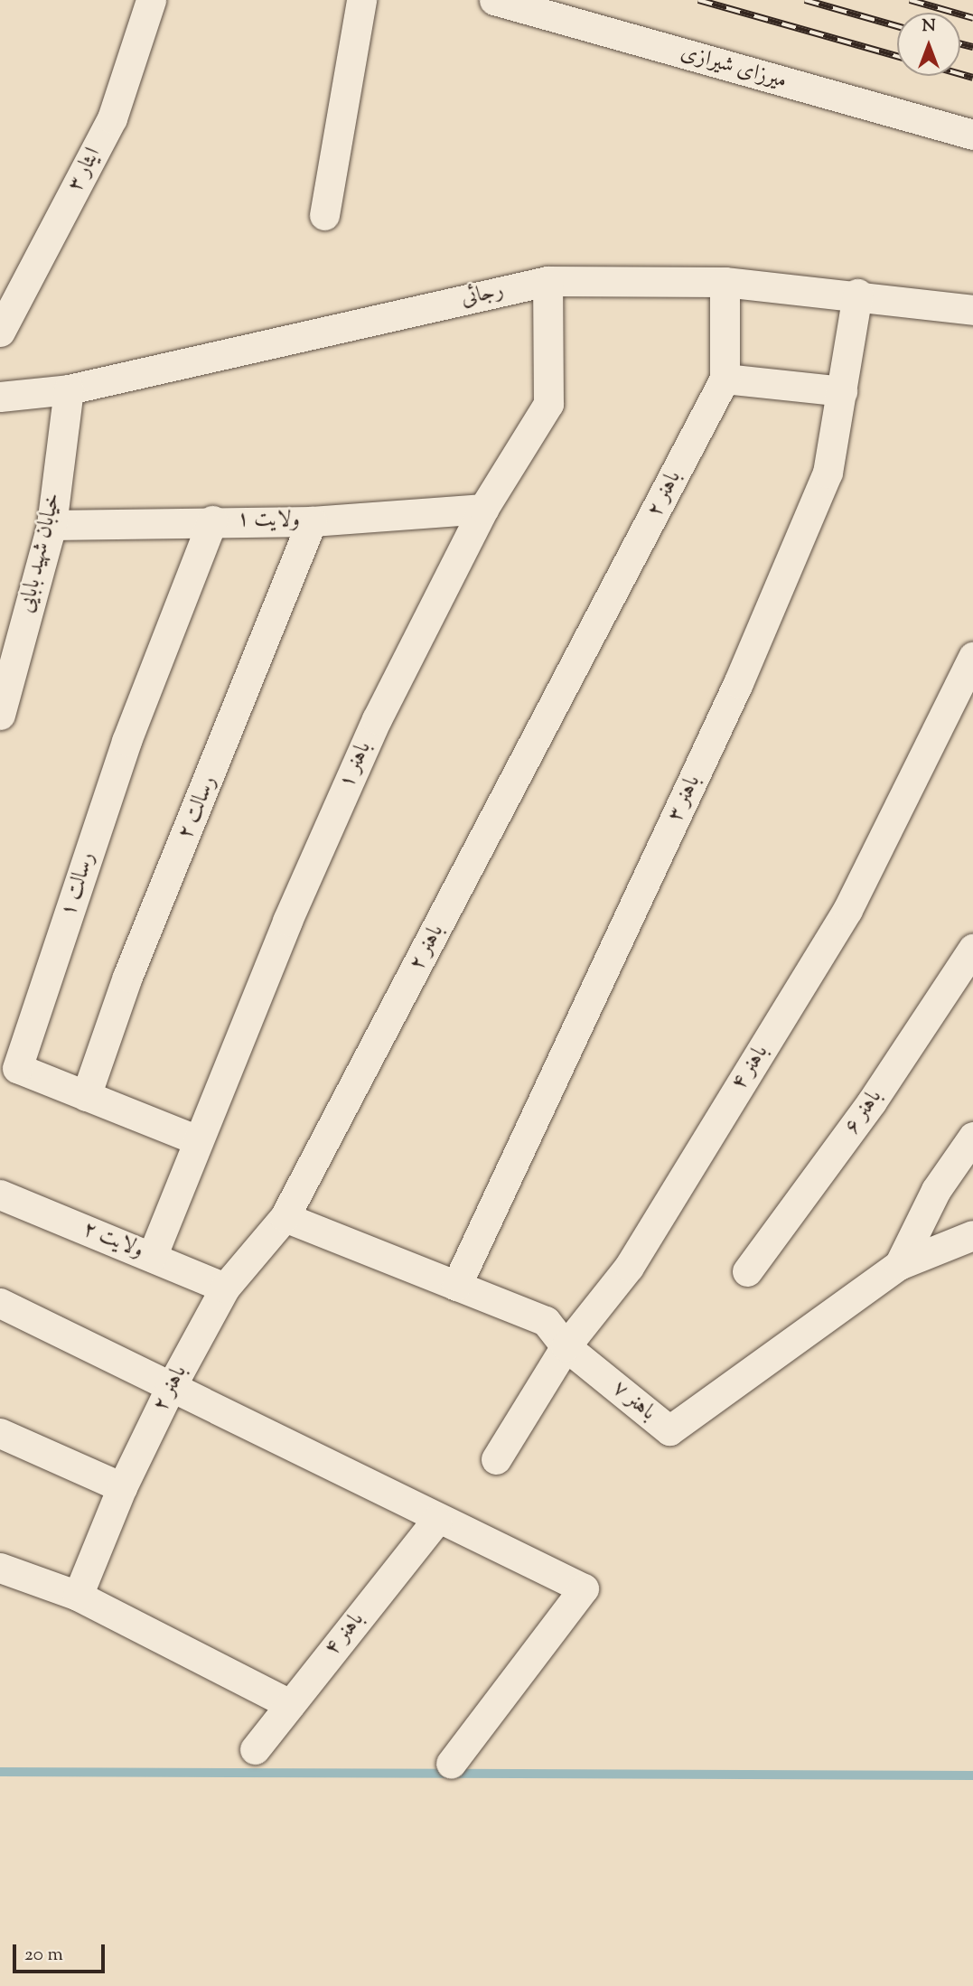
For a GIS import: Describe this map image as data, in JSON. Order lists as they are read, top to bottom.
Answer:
{
  "streets": {
    "street": [
      "میرزای شیرازی",
      "ایثار ۳",
      "رجائی",
      "باهنر ۲",
      "ولایت ۱",
      "خیابان شهید بابایی",
      "باهنر ۱",
      "باهنر ۳",
      "رسالت ۲",
      "رسالت ۱",
      "باهنر ۴",
      "باهنر ۶",
      "ولایت ۲",
      "باهنر ۷"
    ]
  },
  "crossings": [
    ["رجائی", "باهنر ۲"],
    ["رجائی", "خیابان شهید بابایی"],
    ["رجائی", "باهنر ۱"],
    ["رجائی", "باهنر ۳"],
    ["باهنر ۲", "ولایت ۲"],
    ["باهنر ۲", "باهنر ۷"],
    ["ولایت ۱", "خیابان شهید بابایی"],
    ["ولایت ۱", "باهنر ۱"],
    ["ولایت ۱", "رسالت ۲"],
    ["ولایت ۱", "رسالت ۱"],
    ["باهنر ۱", "رسالت ۱"],
    ["باهنر ۱", "ولایت ۲"],
    ["باهنر ۳", "باهنر ۷"],
    ["رسالت ۲", "رسالت ۱"],
    ["باهنر ۴", "باهنر ۷"]
  ],
  "scale_bar": "20 m",
  "north": "top"
}
